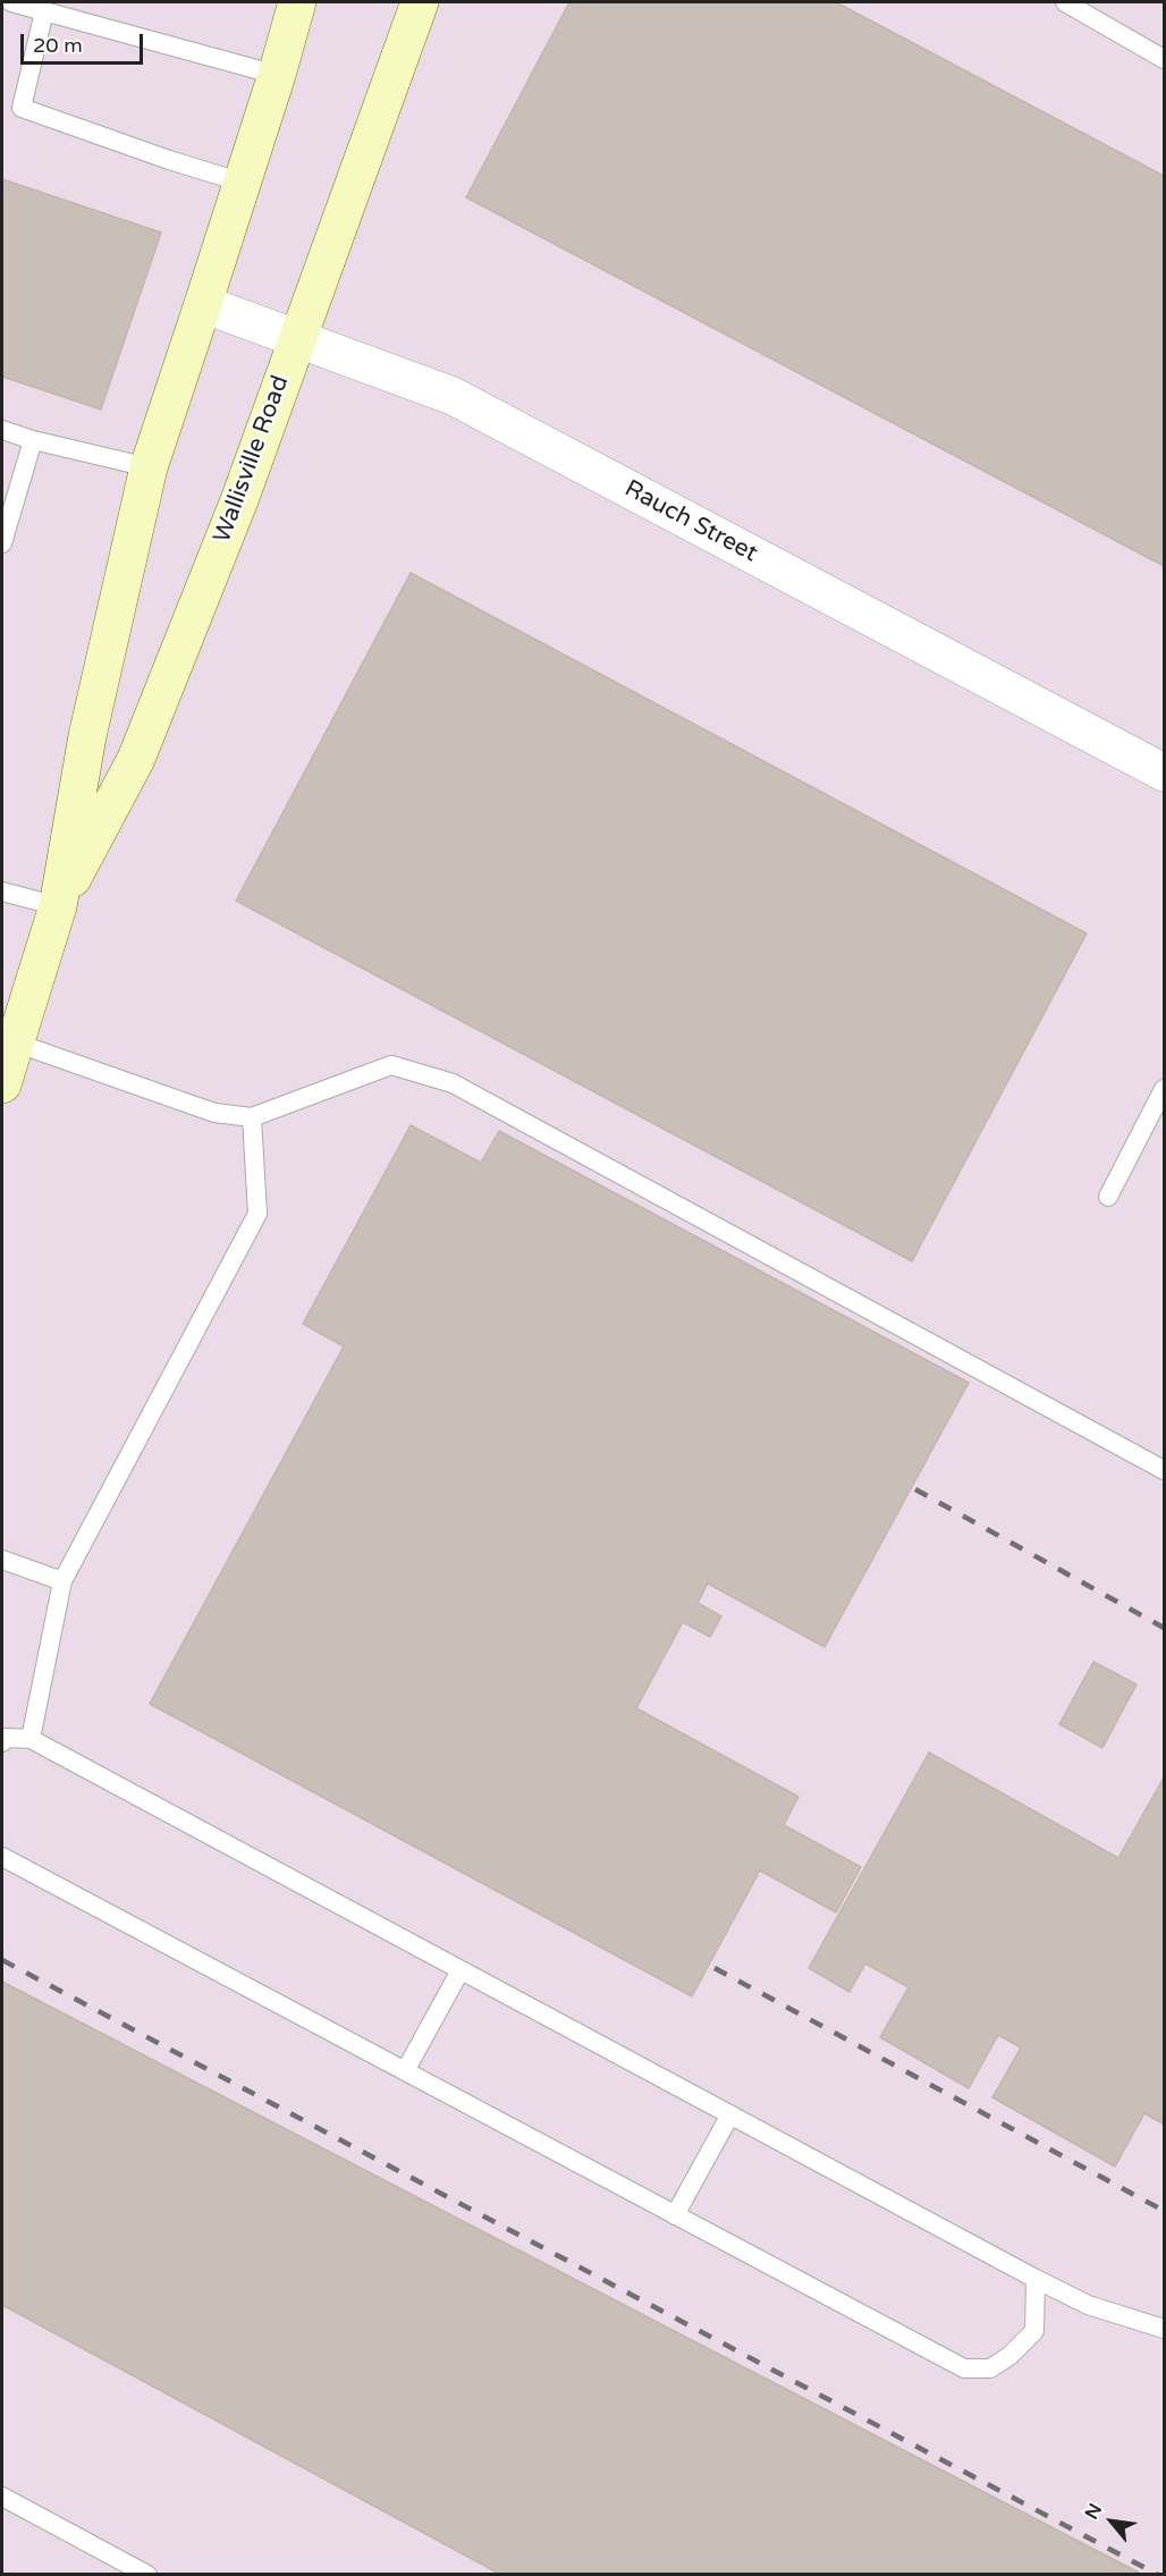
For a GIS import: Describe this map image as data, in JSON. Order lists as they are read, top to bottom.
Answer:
{
  "streets": {
    "main road": ["Wallisville Road"],
    "street": ["Rauch Street"]
  },
  "crossings": [
    ["Wallisville Road", "Rauch Street"]
  ],
  "scale_bar": "20 m",
  "north": "top left"
}
